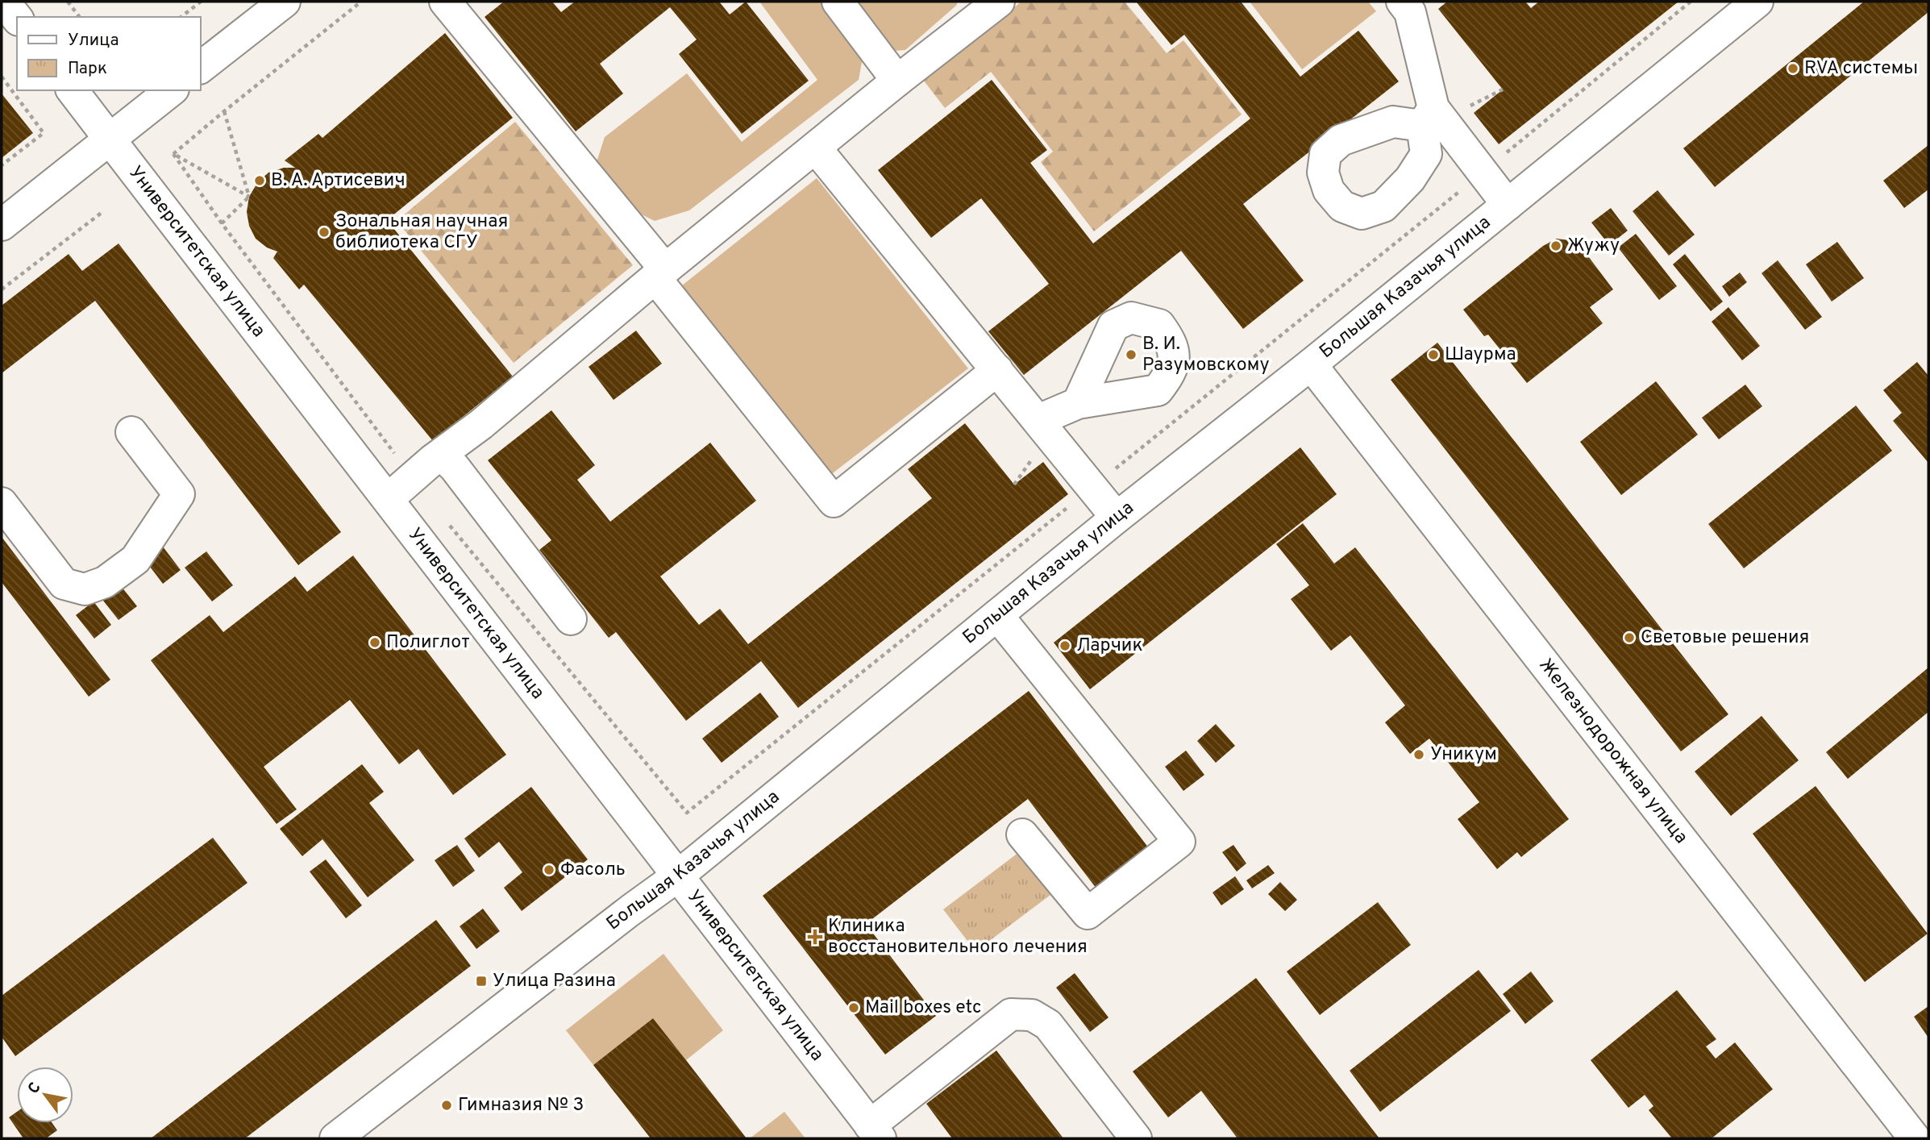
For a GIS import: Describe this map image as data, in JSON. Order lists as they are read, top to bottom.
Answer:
{
  "streets": {
    "street": ["Университетская улица", "Большая Казачья улица", "Железнодорожная улица"]
  },
  "crossings": [
    ["Университетская улица", "Большая Казачья улица"],
    ["Большая Казачья улица", "Железнодорожная улица"]
  ],
  "places": {
    "other": [
      "RVA системы",
      "В. А. Артисевич",
      "Зональная научная библиотека СГУ",
      "Жужу",
      "В. И. Разумовскому",
      "Шаурма",
      "Световые решения",
      "Полиглот",
      "Ларчик",
      "Уникум",
      "Фасоль",
      "Mail boxes etc",
      "Гимназия № 3"
    ],
    "health": ["Клиника восстановительного лечения"],
    "transit": ["Улица Разина"]
  },
  "legend": ["Улица", "Парк"],
  "north": "top left"
}
